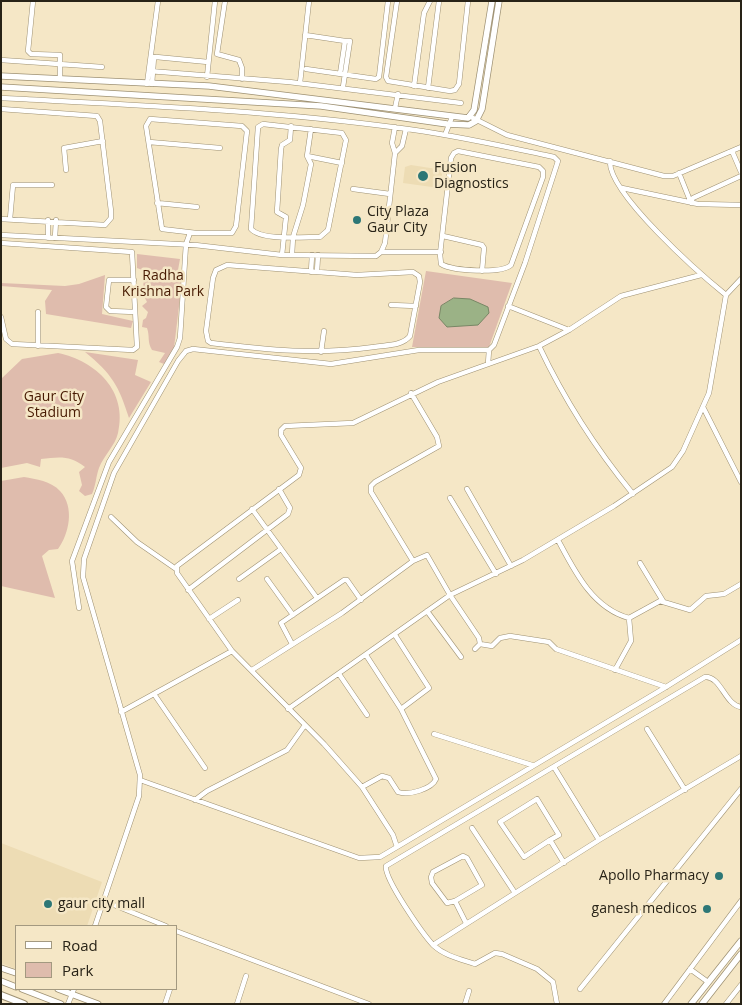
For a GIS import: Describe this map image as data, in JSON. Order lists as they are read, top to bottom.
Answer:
{
  "parks": ["Radha Krishna Park", "Gaur City Stadium"],
  "places": [
    "Fusion Diagnostics",
    "City Plaza Gaur City",
    "Apollo Pharmacy",
    "gaur city mall",
    "ganesh medicos"
  ],
  "legend": ["Road", "Park"]
}
